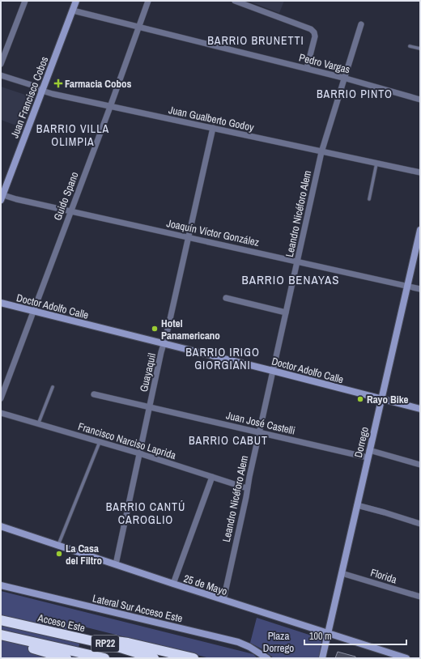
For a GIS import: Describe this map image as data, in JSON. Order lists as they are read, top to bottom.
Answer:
{
  "streets": {
    "highway": ["Acceso Este", "RP22"],
    "street": [
      "Pedro Vargas",
      "Juan Francisco Cobos",
      "Juan Gualberto Godoy",
      "Guido Spano",
      "Leandro Nicéforo Alem",
      "Joaquín Víctor González",
      "Doctor Adolfo Calle",
      "Guayaquil",
      "Juan José Castelli",
      "Francisco Narciso Laprida",
      "Dorrego",
      "Florida",
      "25 de Mayo",
      "Lateral Sur Acceso Este"
    ]
  },
  "crossings": [
    ["Pedro Vargas", "Juan Francisco Cobos"],
    ["Pedro Vargas", "Guido Spano"],
    ["Pedro Vargas", "Leandro Nicéforo Alem"],
    ["Juan Francisco Cobos", "Juan Gualberto Godoy"],
    ["Juan Francisco Cobos", "Joaquín Víctor González"],
    ["Juan Gualberto Godoy", "Guido Spano"],
    ["Juan Gualberto Godoy", "Leandro Nicéforo Alem"],
    ["Juan Gualberto Godoy", "Guayaquil"],
    ["Guido Spano", "Joaquín Víctor González"],
    ["Guido Spano", "Doctor Adolfo Calle"],
    ["Leandro Nicéforo Alem", "Joaquín Víctor González"],
    ["Leandro Nicéforo Alem", "Doctor Adolfo Calle"],
    ["Leandro Nicéforo Alem", "Juan José Castelli"],
    ["Leandro Nicéforo Alem", "Francisco Narciso Laprida"],
    ["Leandro Nicéforo Alem", "25 de Mayo"],
    ["Joaquín Víctor González", "Guayaquil"],
    ["Joaquín Víctor González", "Dorrego"],
    ["Doctor Adolfo Calle", "Guayaquil"],
    ["Doctor Adolfo Calle", "Dorrego"],
    ["Guayaquil", "Juan José Castelli"],
    ["Guayaquil", "Francisco Narciso Laprida"],
    ["Guayaquil", "25 de Mayo"],
    ["Juan José Castelli", "Dorrego"],
    ["Dorrego", "Florida"],
    ["Dorrego", "25 de Mayo"]
  ],
  "districts": [
    "BARRIO BRUNETTI",
    "BARRIO PINTO",
    "BARRIO VILLA OLIMPIA",
    "BARRIO BENAYAS",
    "BARRIO IRIGO GIORGIANI",
    "BARRIO CABUT",
    "BARRIO CANTÚ CAROGLIO"
  ],
  "parks": ["Plaza Dorrego"],
  "places": {
    "health": ["Farmacia Cobos"],
    "other": ["Hotel Panamericano", "Rayo Bike", "La Casa del Filtro"]
  },
  "scale_bar": "100 m"
}
